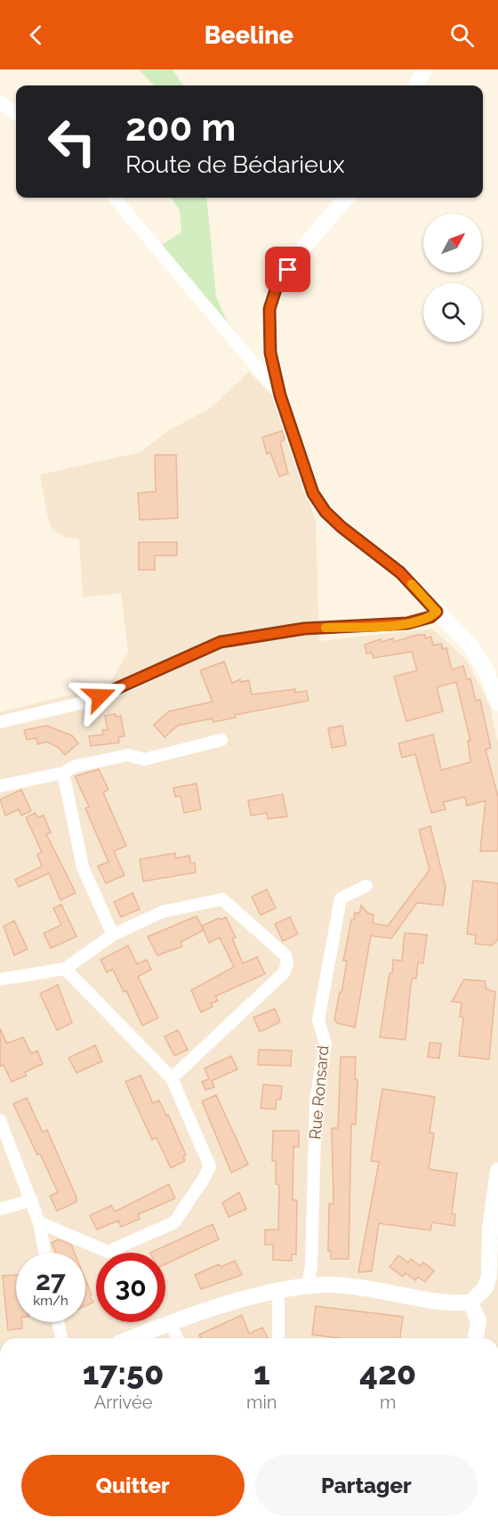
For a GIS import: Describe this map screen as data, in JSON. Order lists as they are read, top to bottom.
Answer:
{
  "streets": {
    "street": ["Rue Ronsard"]
  },
  "north": "top right",
  "page": {
    "header": "Beeline",
    "turn": ["200 m", "Route de Bédarieux"],
    "speed": "27 km/h",
    "limit": "30",
    "eta": [
      "17:50",
      "Arrivée",
      "1",
      "min",
      "420",
      "m"
    ],
    "buttons": ["Quitter", "Partager"]
  }
}
